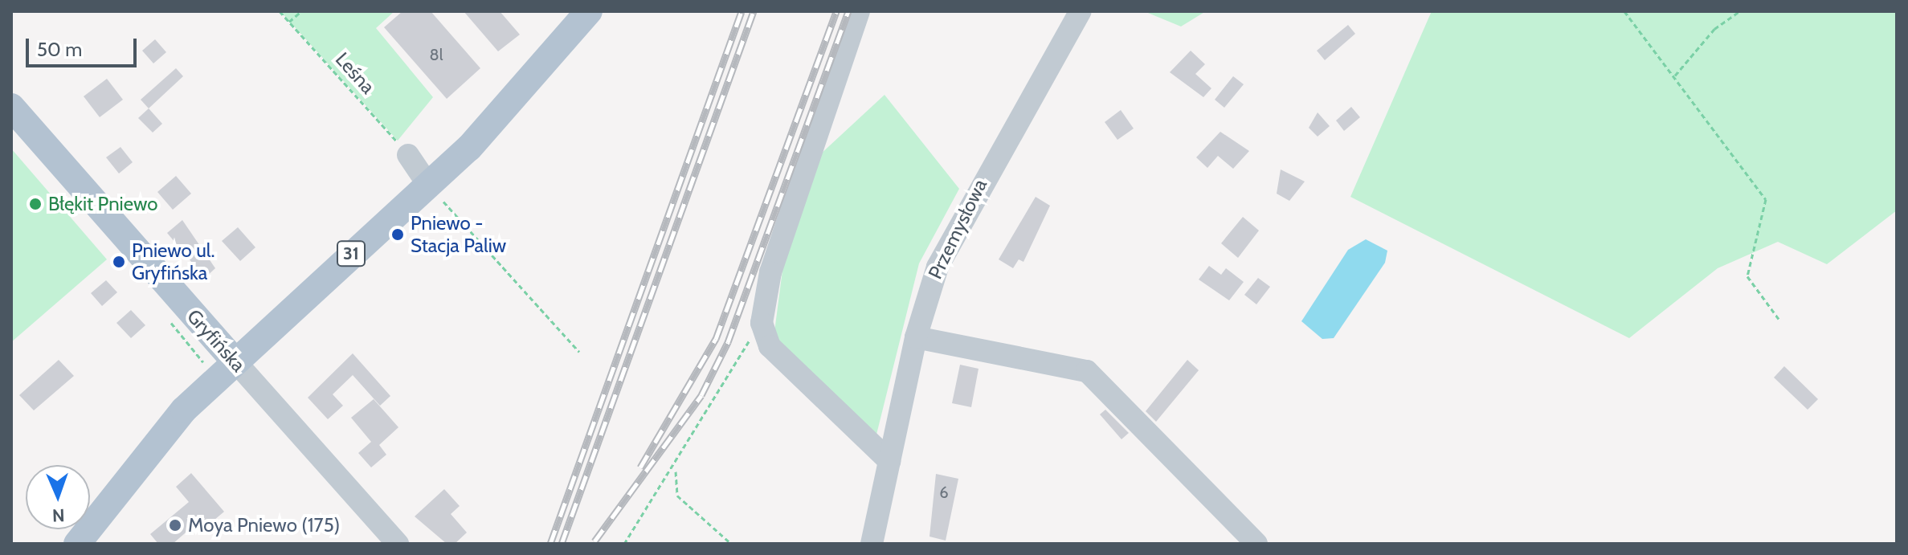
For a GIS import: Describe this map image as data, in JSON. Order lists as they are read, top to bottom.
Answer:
{
  "streets": {
    "main road": ["31", "Gryfińska"],
    "street": ["Przemysłowa"],
    "path": ["Leśna"]
  },
  "crossings": [
    ["31", "Gryfińska"]
  ],
  "places": [
    "Błękit Pniewo",
    "Pniewo - Stacja Paliw",
    "Pniewo ul. Gryfińska",
    "Moya Pniewo (175)"
  ],
  "house_numbers": ["8l", "6"],
  "scale_bar": "50 m",
  "north": "bottom"
}
